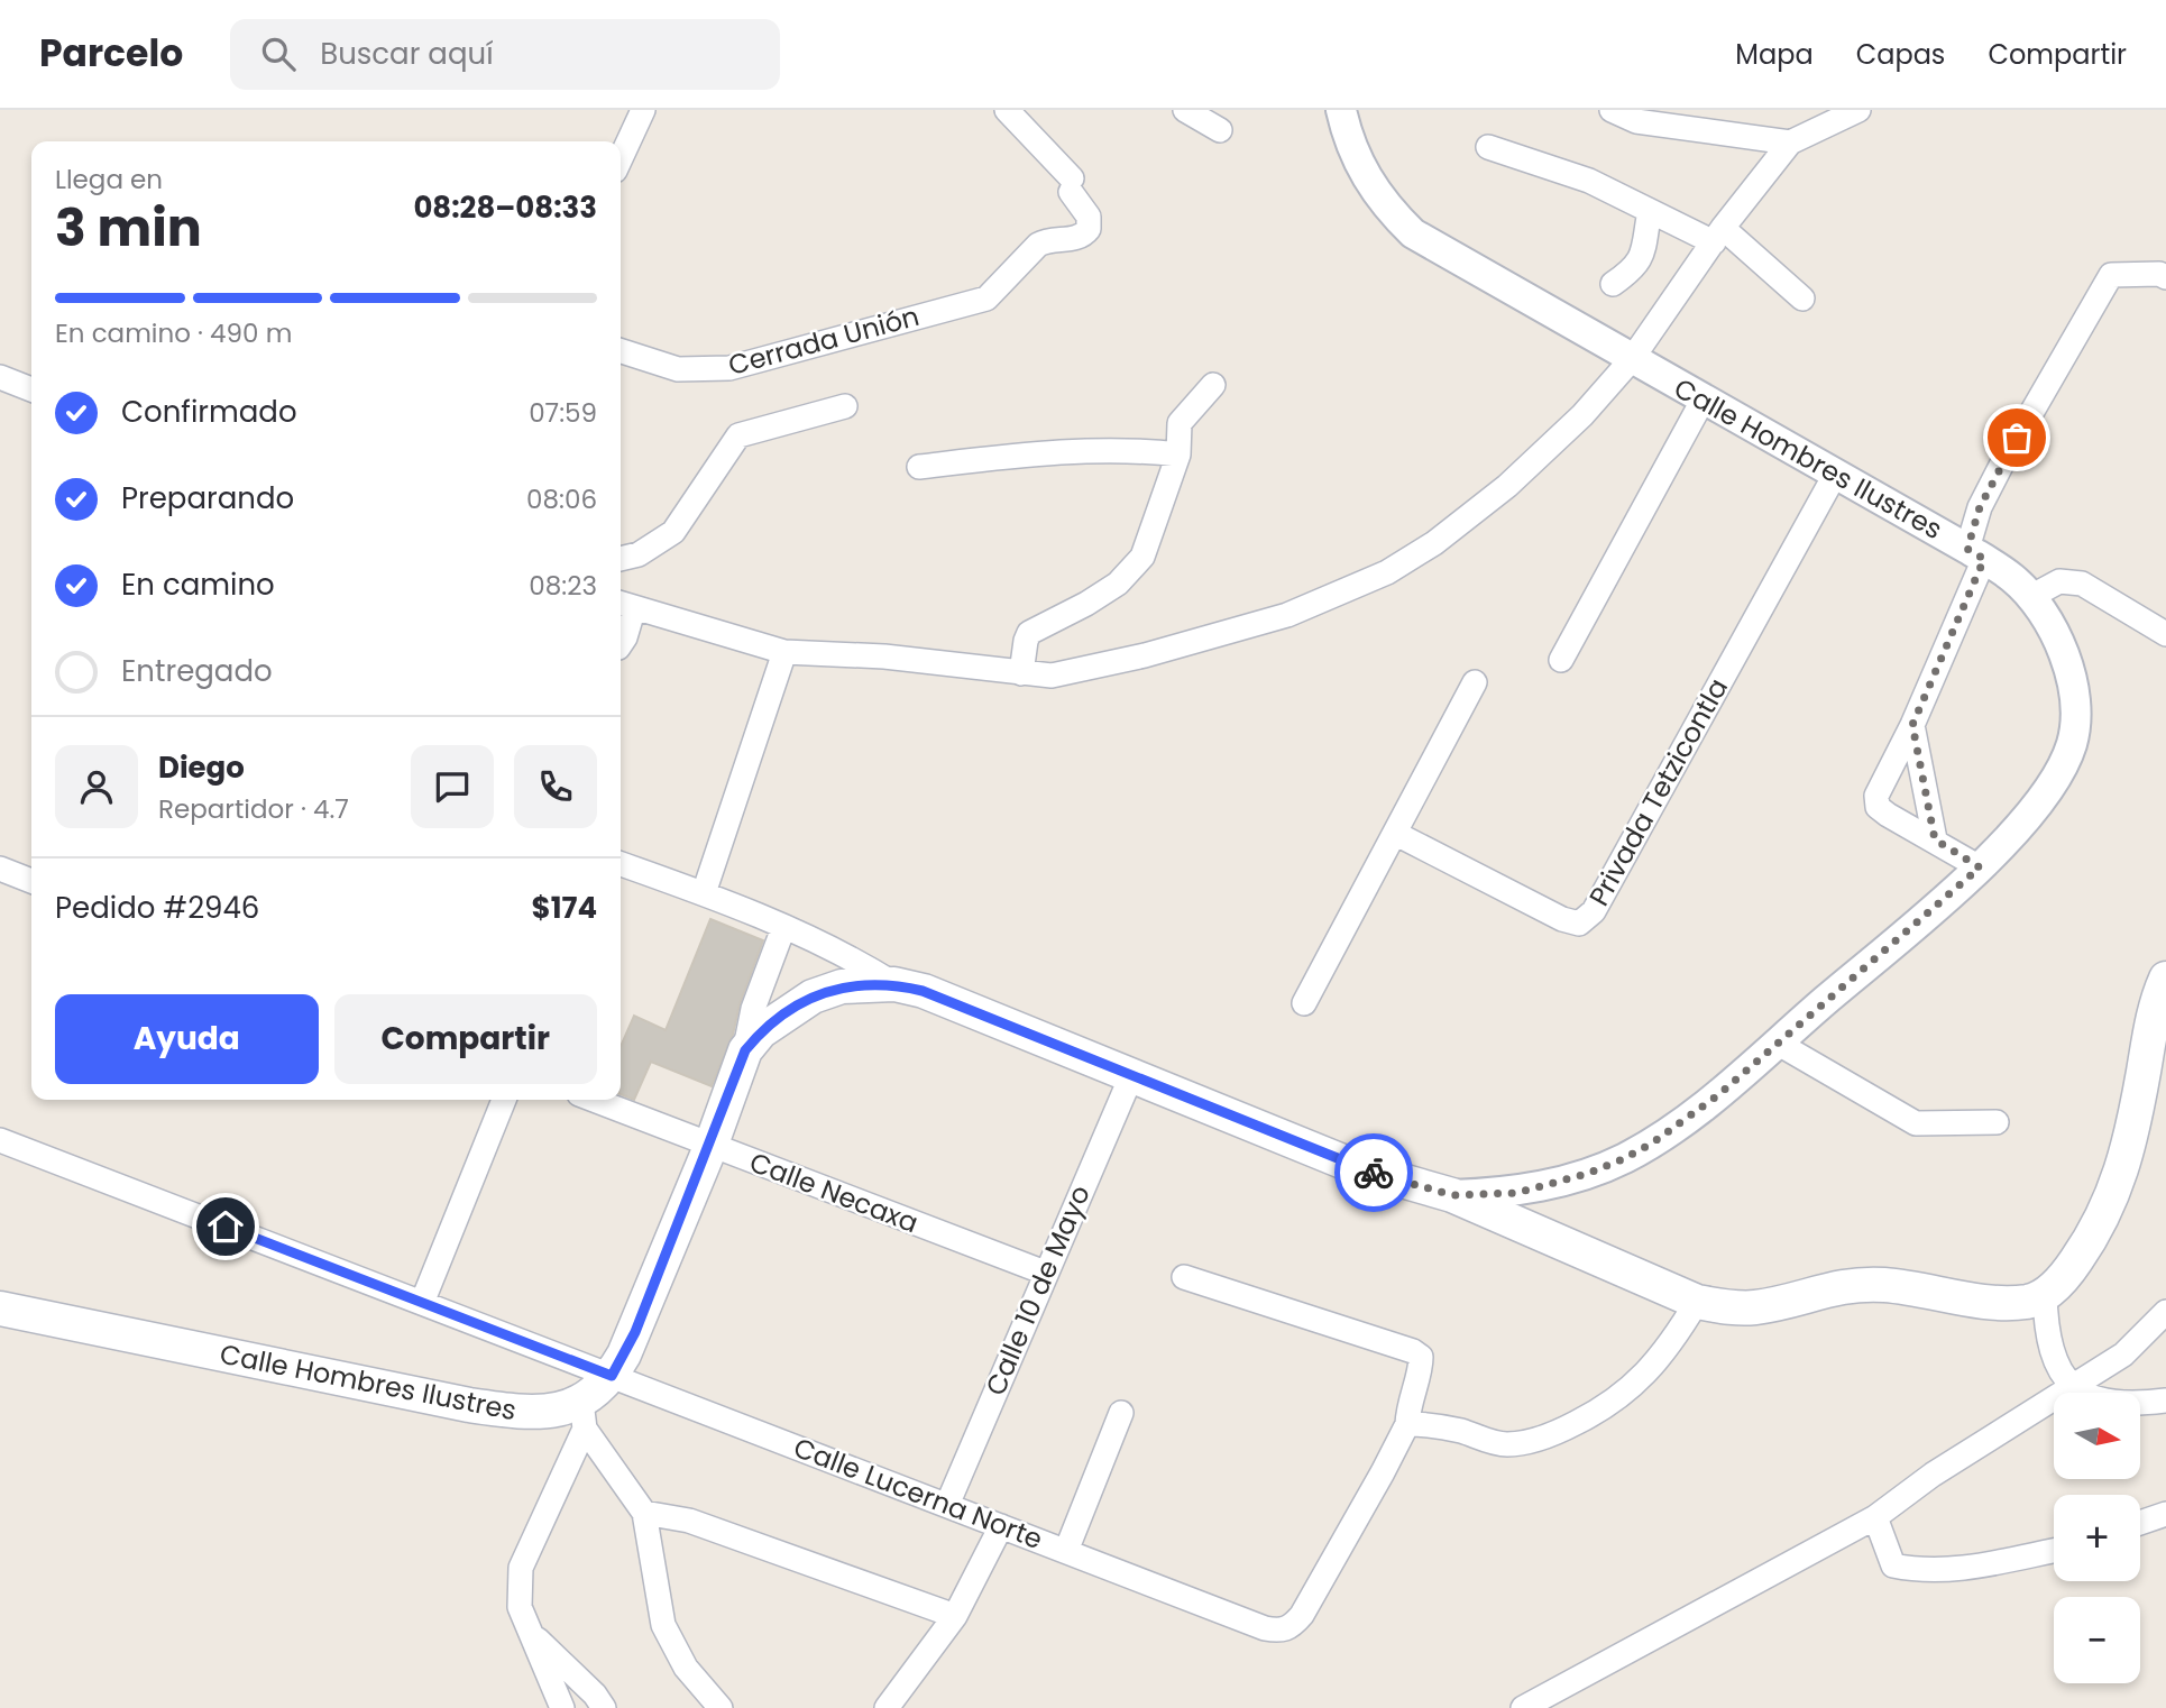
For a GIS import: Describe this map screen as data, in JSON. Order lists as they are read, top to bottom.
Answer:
{
  "streets": {
    "main road": ["Calle Hombres Ilustres"],
    "street": [
      "Cerrada Unión",
      "Privada Tetzicontla",
      "Calle Necaxa",
      "Calle 10 de Mayo",
      "Calle Lucerna Norte"
    ]
  },
  "crossings": [
    ["Calle Hombres Ilustres", "Privada Tetzicontla"],
    ["Calle Hombres Ilustres", "Calle Necaxa"],
    ["Calle Hombres Ilustres", "Calle 10 de Mayo"],
    ["Calle Hombres Ilustres", "Calle Lucerna Norte"],
    ["Calle Necaxa", "Calle 10 de Mayo"],
    ["Calle 10 de Mayo", "Calle Lucerna Norte"]
  ],
  "north": "right",
  "page": {
    "header": "Parcelo",
    "search": "Buscar aquí",
    "nav": ["Mapa", "Capas", "Compartir"],
    "heading": ["3 min", "Llega en", "08:28–08:33"],
    "panel": [
      "Diego",
      "Repartidor · 4.7",
      "Pedido #2946",
      "$174"
    ],
    "bar": "En camino · 490 m",
    "list": [
      ["Confirmado", "07:59"],
      ["Preparando", "08:06"],
      ["En camino", "08:23"],
      "Entregado"
    ],
    "buttons": ["Ayuda", "Compartir"],
    "map_buttons": ["+", "−"]
  }
}
